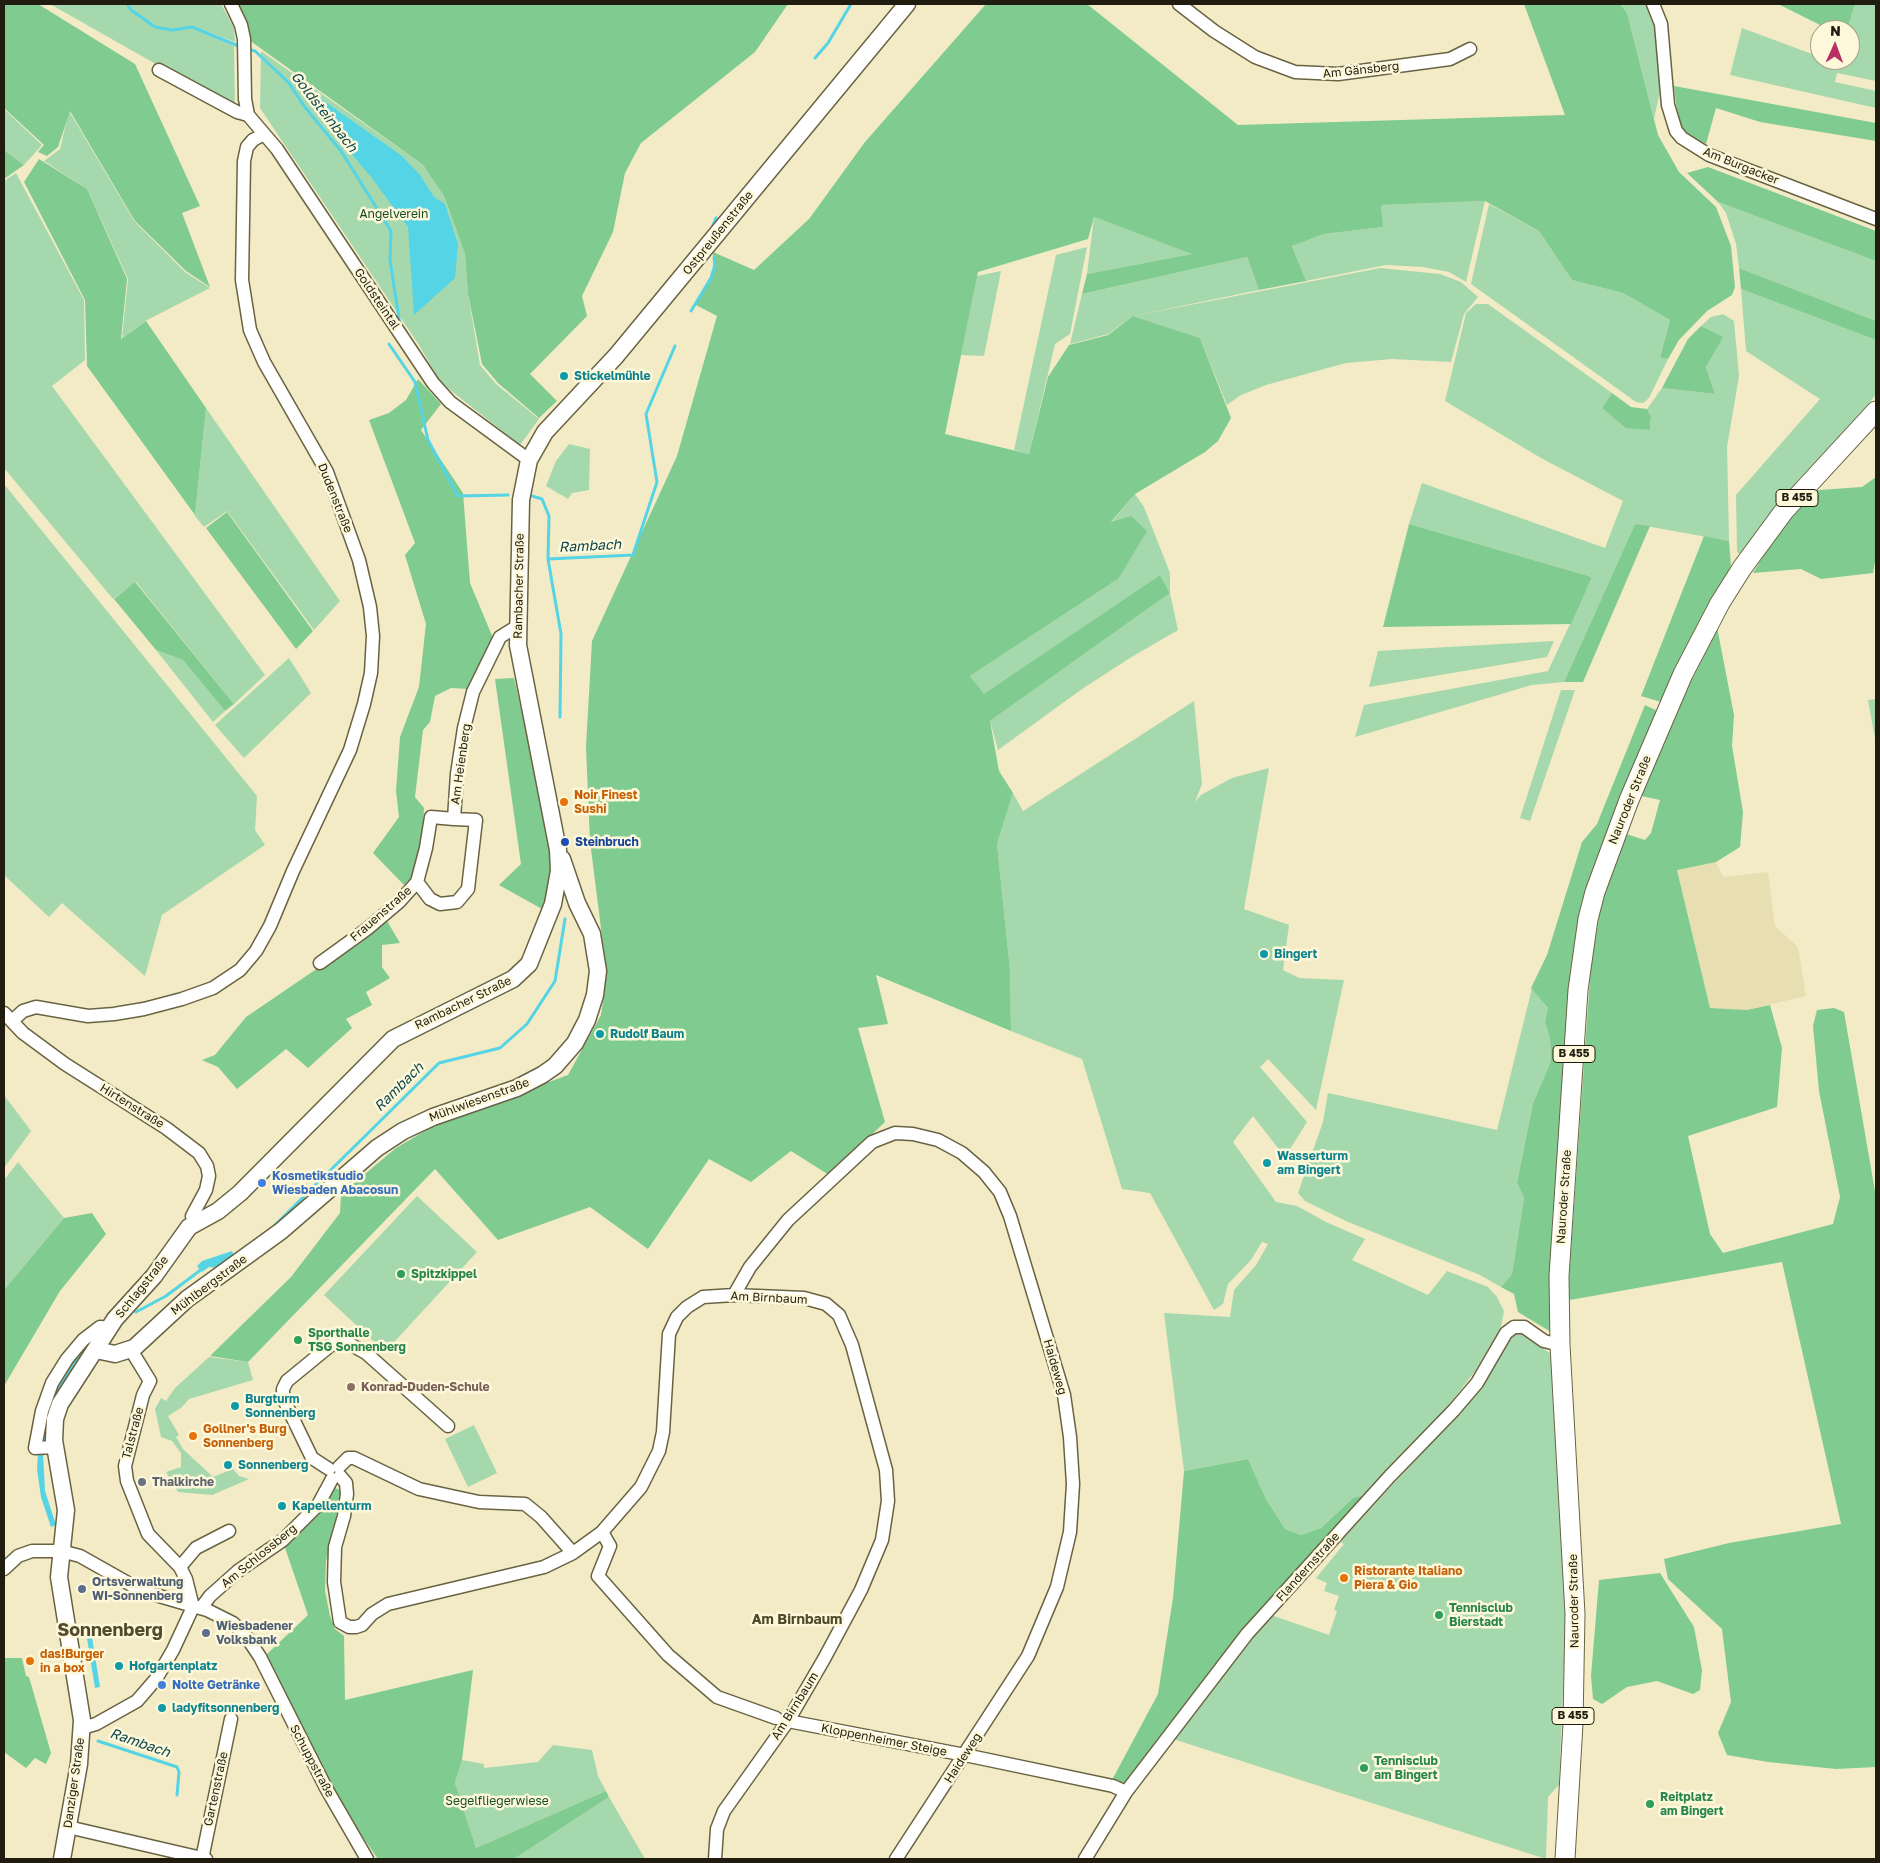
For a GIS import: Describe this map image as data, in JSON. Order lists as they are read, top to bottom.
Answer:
{
  "streets": {
    "main road": [
      "Ostpreußenstraße",
      "B 455",
      "Rambacher Straße",
      "Nauroder Straße",
      "Mühlwiesenstraße",
      "Mühlbergstraße",
      "Schlagstraße",
      "Danziger Straße"
    ],
    "street": [
      "Am Gänsberg",
      "Am Burgacker",
      "Goldsteintal",
      "Dudenstraße",
      "Am Heienberg",
      "Frauenstraße",
      "Hirtenstraße",
      "Am Birnbaum",
      "Haideweg",
      "Talstraße",
      "Am Schlossberg",
      "Flandernstraße",
      "Kloppenheimer Steige",
      "Schuppstraße",
      "Gartenstraße"
    ]
  },
  "crossings": [
    ["Ostpreußenstraße", "Goldsteintal"],
    ["Ostpreußenstraße", "Rambacher Straße"],
    ["Goldsteintal", "Dudenstraße"],
    ["Goldsteintal", "Rambacher Straße"],
    ["Dudenstraße", "Hirtenstraße"],
    ["Rambacher Straße", "Am Heienberg"],
    ["Rambacher Straße", "Mühlwiesenstraße"],
    ["Rambacher Straße", "Hirtenstraße"],
    ["Rambacher Straße", "Schlagstraße"],
    ["Am Heienberg", "Frauenstraße"],
    ["Nauroder Straße", "Flandernstraße"],
    ["Mühlwiesenstraße", "Mühlbergstraße"],
    ["Hirtenstraße", "Schlagstraße"],
    ["Mühlbergstraße", "Talstraße"],
    ["Schlagstraße", "Schuppstraße"],
    ["Schlagstraße", "Danziger Straße"],
    ["Am Birnbaum", "Haideweg"],
    ["Am Birnbaum", "Am Schlossberg"],
    ["Am Birnbaum", "Kloppenheimer Steige"],
    ["Haideweg", "Kloppenheimer Steige"],
    ["Talstraße", "Am Schlossberg"],
    ["Talstraße", "Schuppstraße"],
    ["Talstraße", "Danziger Straße"],
    ["Am Schlossberg", "Schuppstraße"],
    ["Am Schlossberg", "Danziger Straße"],
    ["Flandernstraße", "Kloppenheimer Steige"],
    ["Schuppstraße", "Danziger Straße"]
  ],
  "districts": ["Am Birnbaum", "Sonnenberg"],
  "water": ["Goldsteinbach", "Rambach"],
  "parks": ["Angelverein", "Segelfliegerwiese"],
  "places": [
    "Stickelmühle",
    "Noir Finest Sushi",
    "Steinbruch",
    "Bingert",
    "Rudolf Baum",
    "Wasserturm am Bingert",
    "Kosmetikstudio Wiesbaden Abacosun",
    "Spitzkippel",
    "Sporthalle TSG Sonnenberg",
    "Konrad-Duden-Schule",
    "Burgturm Sonnenberg",
    "Gollner's Burg Sonnenberg",
    "Sonnenberg",
    "Thalkirche",
    "Kapellenturm",
    "Ristorante Italiano Piera & Gio",
    "Ortsverwaltung WI-Sonnenberg",
    "Tennisclub Bierstadt",
    "Wiesbadener Volksbank",
    "das!Burger in a box",
    "Hofgartenplatz",
    "Nolte Getränke",
    "ladyfitsonnenberg",
    "Tennisclub am Bingert",
    "Reitplatz am Bingert"
  ],
  "north": "top"
}
